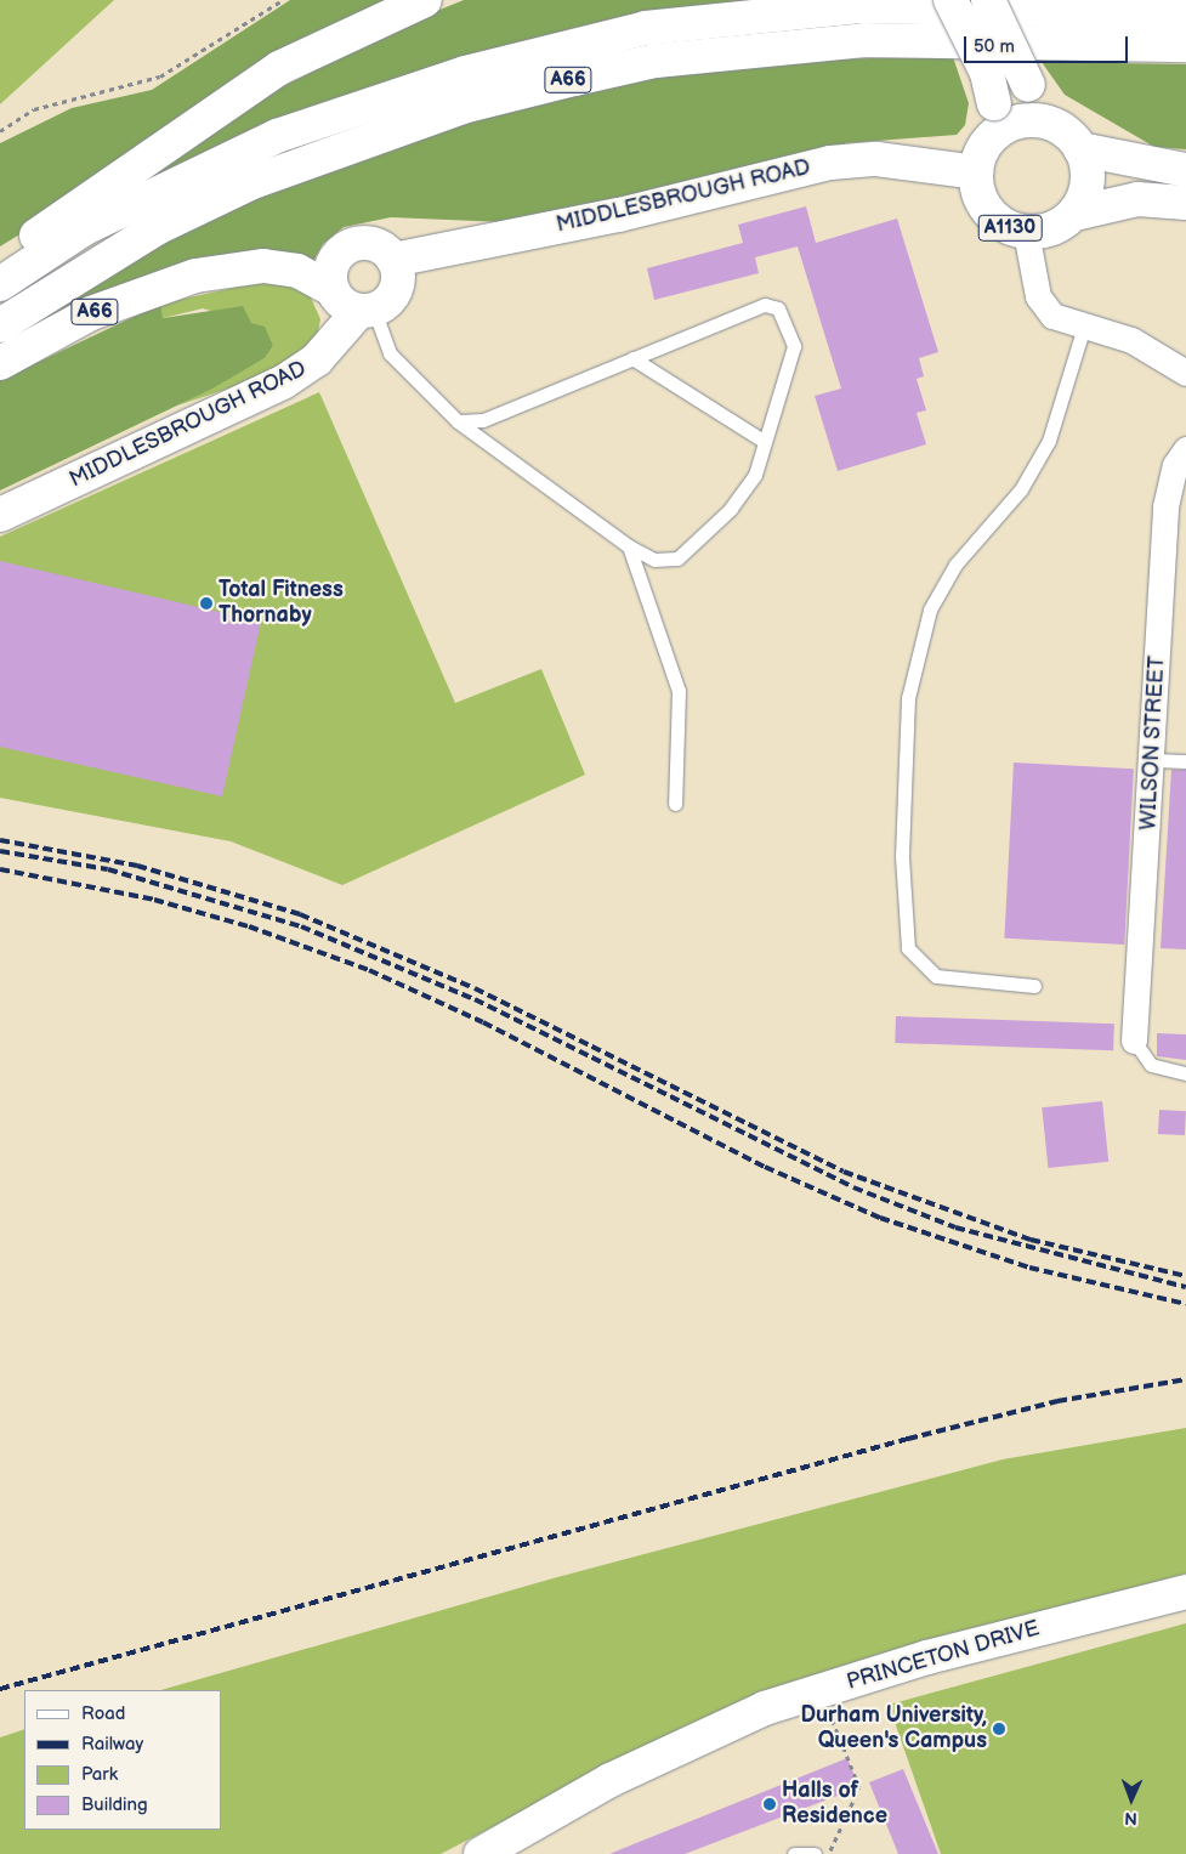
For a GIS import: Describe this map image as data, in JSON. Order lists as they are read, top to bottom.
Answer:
{
  "streets": {
    "main road": [
      "A66",
      "MIDDLESBROUGH ROAD",
      "A1130",
      "PRINCETON DRIVE"
    ],
    "street": ["WILSON STREET"]
  },
  "crossings": [
    ["A66", "MIDDLESBROUGH ROAD"],
    ["MIDDLESBROUGH ROAD", "A1130"]
  ],
  "places": ["Total Fitness Thornaby", "Durham University, Queen's Campus", "Halls of Residence"],
  "legend": [
    "Road",
    "Railway",
    "Park",
    "Building"
  ],
  "scale_bar": "50 m",
  "north": "bottom"
}
